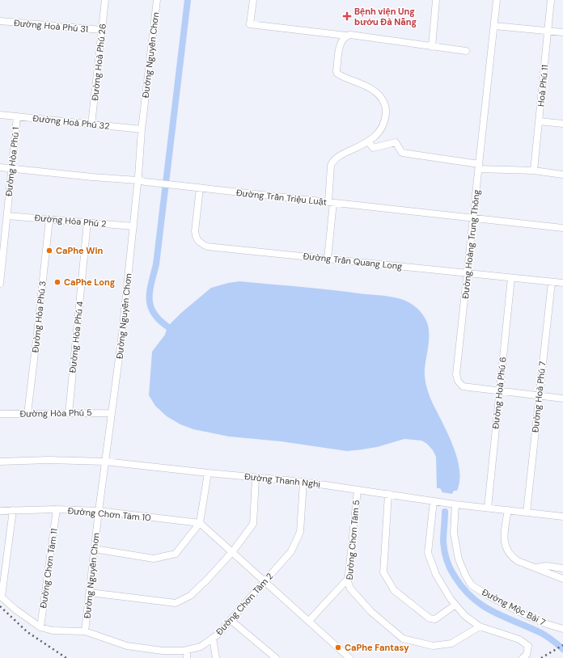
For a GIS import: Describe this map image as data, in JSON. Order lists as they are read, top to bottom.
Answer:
{
  "streets": {
    "street": [
      "Đường Hoà Phú 31",
      "Đường Nguyễn Chơn",
      "Đường Hoà Phú 26",
      "Hoà Phú 11",
      "Đường Hoà Phú 32",
      "Đường Hòa Phú 1",
      "Đường Trần Triệu Luật",
      "Đường Hòa Phú 2",
      "Đường Hoàng Trung Thông",
      "Đường Trần Quang Long",
      "Đường Hòa Phú 3",
      "Đường Hòa Phú 4",
      "Đường Hoà Phú 6",
      "Đường Hoà Phú 7",
      "Đường Hòa Phú 5",
      "Đường Thanh Nghị",
      "Đường Chơn Tâm 10",
      "Đường Chơn Tâm 5",
      "Đường Chơn Tâm 11",
      "Đường Chơn Tâm 2",
      "Đường Mộc Bài 7"
    ]
  },
  "crossings": [
    ["Đường Hoà Phú 31", "Đường Hoà Phú 26"],
    ["Đường Nguyễn Chơn", "Đường Hoà Phú 32"],
    ["Đường Nguyễn Chơn", "Đường Trần Triệu Luật"],
    ["Đường Nguyễn Chơn", "Đường Hòa Phú 2"],
    ["Đường Nguyễn Chơn", "Đường Hòa Phú 5"],
    ["Đường Nguyễn Chơn", "Đường Thanh Nghị"],
    ["Đường Nguyễn Chơn", "Đường Chơn Tâm 10"],
    ["Đường Nguyễn Chơn", "Đường Chơn Tâm 2"],
    ["Đường Hoà Phú 26", "Đường Hoà Phú 32"],
    ["Đường Hoà Phú 32", "Đường Hòa Phú 1"],
    ["Đường Hòa Phú 1", "Đường Trần Triệu Luật"],
    ["Đường Hòa Phú 1", "Đường Hòa Phú 2"],
    ["Đường Trần Triệu Luật", "Đường Hoàng Trung Thông"],
    ["Đường Trần Triệu Luật", "Đường Trần Quang Long"],
    ["Đường Hòa Phú 2", "Đường Hòa Phú 3"],
    ["Đường Hòa Phú 2", "Đường Hòa Phú 4"],
    ["Đường Hoàng Trung Thông", "Đường Trần Quang Long"],
    ["Đường Hoàng Trung Thông", "Đường Hoà Phú 6"],
    ["Đường Hoàng Trung Thông", "Đường Hoà Phú 7"],
    ["Đường Trần Quang Long", "Đường Hoà Phú 6"],
    ["Đường Trần Quang Long", "Đường Hoà Phú 7"],
    ["Đường Hòa Phú 3", "Đường Hòa Phú 5"],
    ["Đường Hòa Phú 4", "Đường Hòa Phú 5"],
    ["Đường Hoà Phú 6", "Đường Thanh Nghị"],
    ["Đường Hoà Phú 7", "Đường Thanh Nghị"],
    ["Đường Thanh Nghị", "Đường Chơn Tâm 5"],
    ["Đường Thanh Nghị", "Đường Chơn Tâm 2"],
    ["Đường Thanh Nghị", "Đường Mộc Bài 7"],
    ["Đường Chơn Tâm 10", "Đường Chơn Tâm 11"],
    ["Đường Chơn Tâm 11", "Đường Chơn Tâm 2"]
  ],
  "places": {
    "health": ["Bệnh viện Ung bướu Đà Nẵng"],
    "other": ["CaPhe Win", "CaPhe Long", "CaPhe Fantasy"]
  }
}
